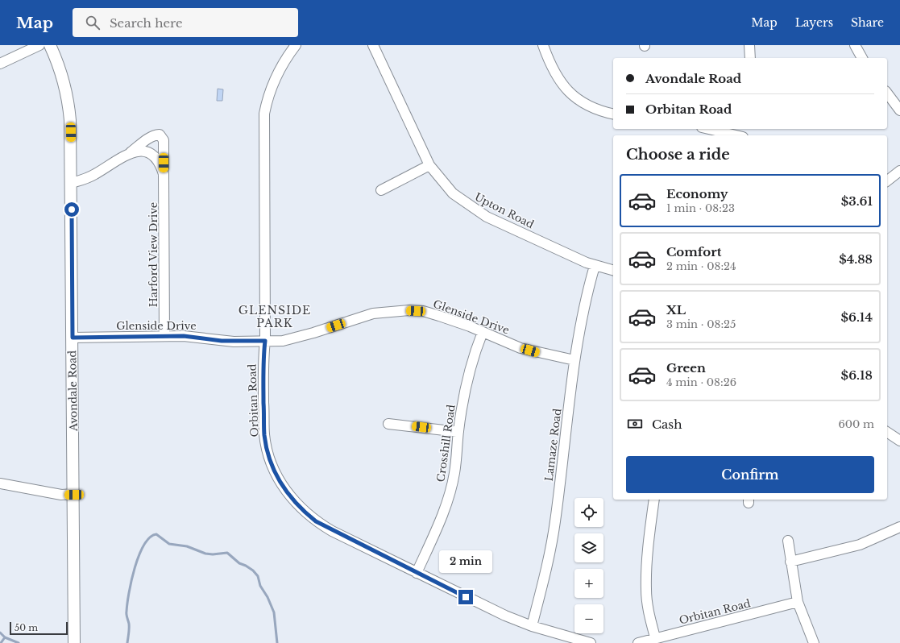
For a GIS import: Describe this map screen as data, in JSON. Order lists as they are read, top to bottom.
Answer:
{
  "streets": {
    "street": [
      "Upton Road",
      "Harford View Drive",
      "Glenside Drive",
      "Avondale Road",
      "Orbitan Road",
      "Crosshill Road",
      "Lamaze Road"
    ]
  },
  "crossings": [
    ["Upton Road", "Lamaze Road"],
    ["Harford View Drive", "Glenside Drive"],
    ["Harford View Drive", "Avondale Road"],
    ["Glenside Drive", "Avondale Road"],
    ["Glenside Drive", "Orbitan Road"],
    ["Glenside Drive", "Crosshill Road"],
    ["Glenside Drive", "Lamaze Road"],
    ["Orbitan Road", "Crosshill Road"],
    ["Orbitan Road", "Lamaze Road"]
  ],
  "districts": ["GLENSIDE PARK"],
  "scale_bar": "50 m",
  "page": {
    "header": "Map",
    "search": "Search here",
    "nav": ["Map", "Layers", "Share"],
    "banner": ["Avondale Road", "Orbitan Road"],
    "heading": "Choose a ride",
    "list": [
      {
        "name": "Economy",
        "note": "1 min · 08:23",
        "value": "$3.61"
      },
      {
        "name": "Comfort",
        "note": "2 min · 08:24",
        "value": "$4.88"
      },
      {
        "name": "XL",
        "note": "3 min · 08:25",
        "value": "$6.14"
      },
      {
        "name": "Green",
        "note": "4 min · 08:26",
        "value": "$6.18"
      }
    ],
    "pay": ["Cash", "600 m"],
    "buttons": "Confirm",
    "map_buttons": ["+", "−"],
    "bubble": "2 min",
    "scale": "50 m"
  }
}
